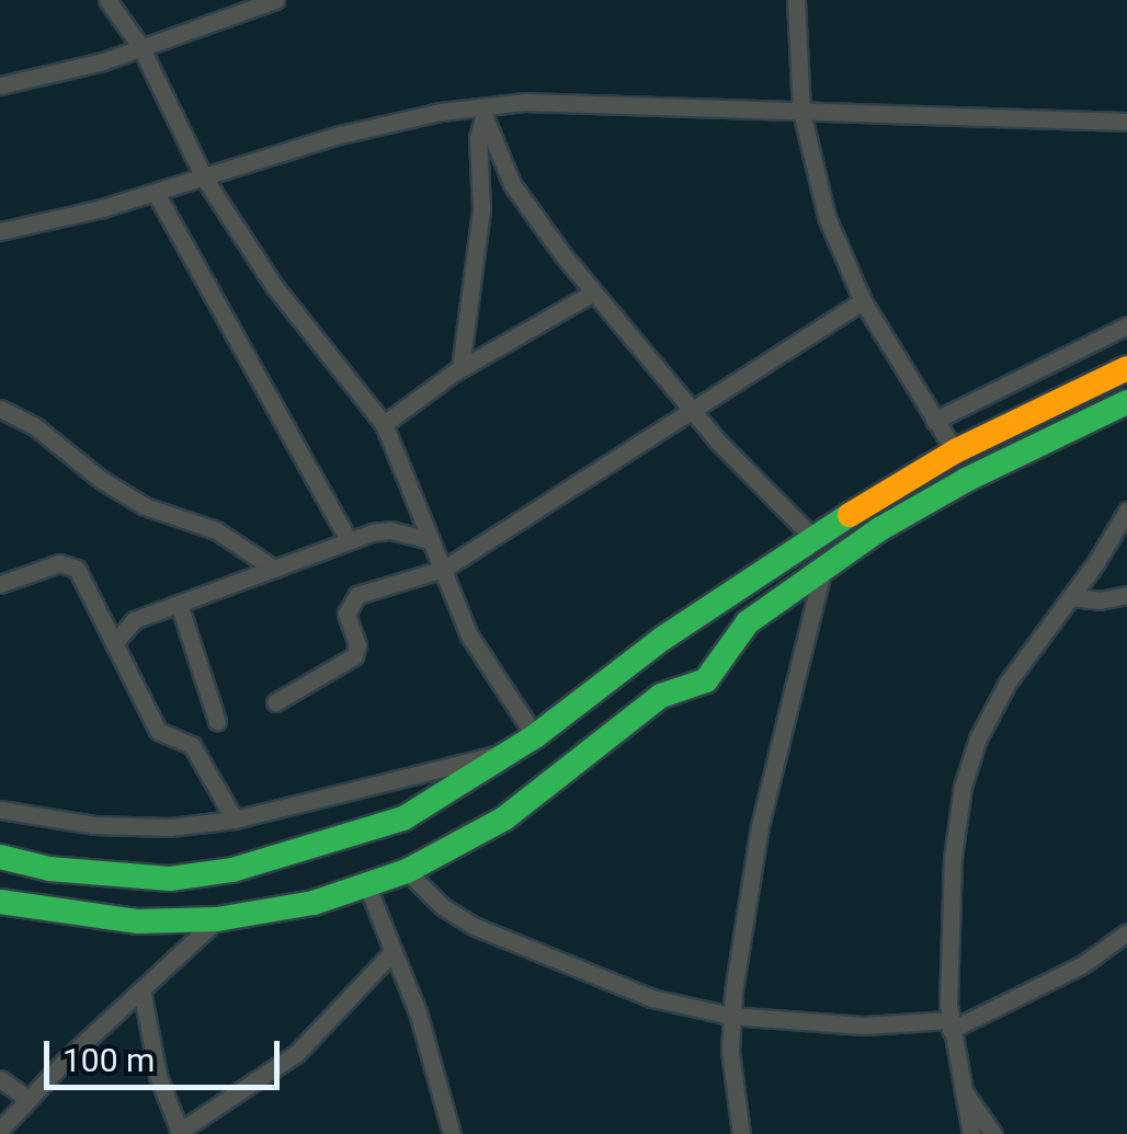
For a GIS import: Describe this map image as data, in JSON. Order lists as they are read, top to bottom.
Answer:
{
  "scale_bar": "100 m"
}
